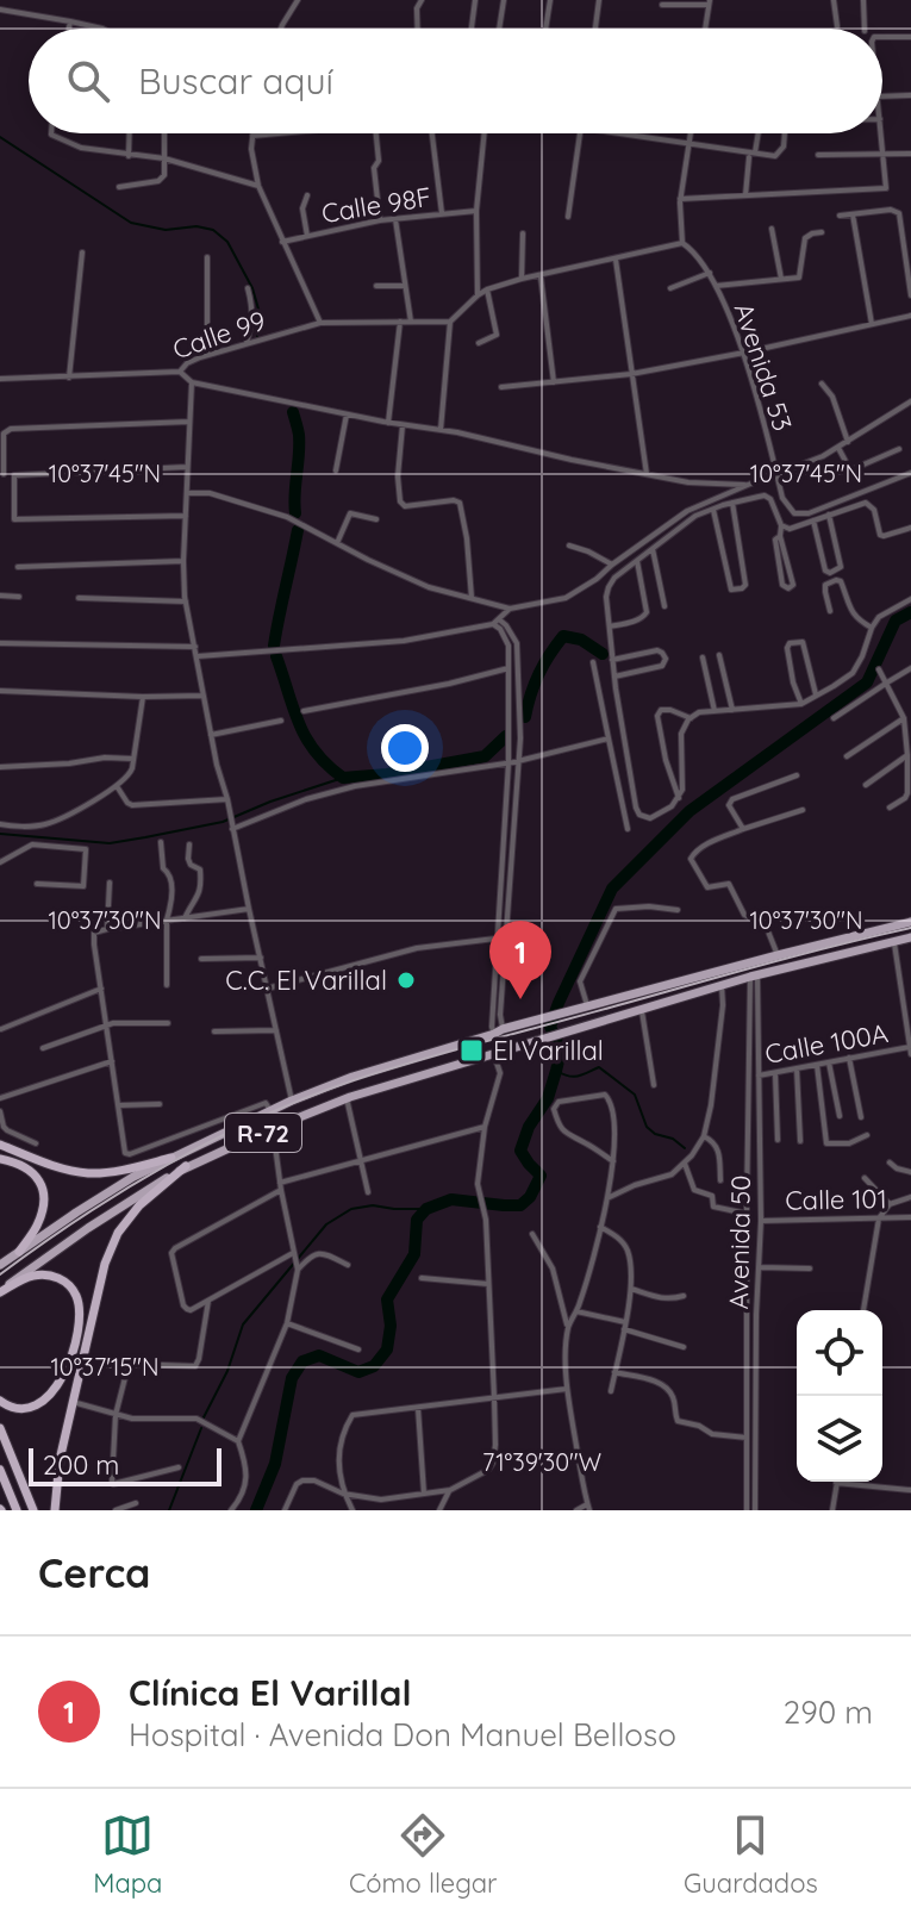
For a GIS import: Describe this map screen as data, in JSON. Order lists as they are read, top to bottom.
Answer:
{
  "streets": {
    "main road": ["R-72"],
    "street": [
      "Calle 98F",
      "Calle 99",
      "Avenida 53",
      "Calle 100A",
      "Calle 101",
      "Avenida 50"
    ]
  },
  "crossings": [
    ["Calle 100A", "Avenida 50"],
    ["R-72", "Avenida 50"],
    ["Calle 101", "Avenida 50"]
  ],
  "places": {
    "other": ["C.C. El Varillal"],
    "transit": ["El Varillal"]
  },
  "scale_bar": "200 m",
  "page": {
    "search": "Buscar aquí",
    "pins": "1",
    "scale": "200 m",
    "heading": "Cerca",
    "list": [
      {
        "mark": "1",
        "name": "Clínica El Varillal",
        "note": "Hospital · Avenida Don Manuel Belloso",
        "value": "290 m"
      }
    ],
    "nav": ["Mapa", "Cómo llegar", "Guardados"]
  },
  "coordinates": [
    "10°37'45\"N",
    "10°37'30\"N",
    "10°37'15\"N",
    "71°39'30\"W"
  ]
}
